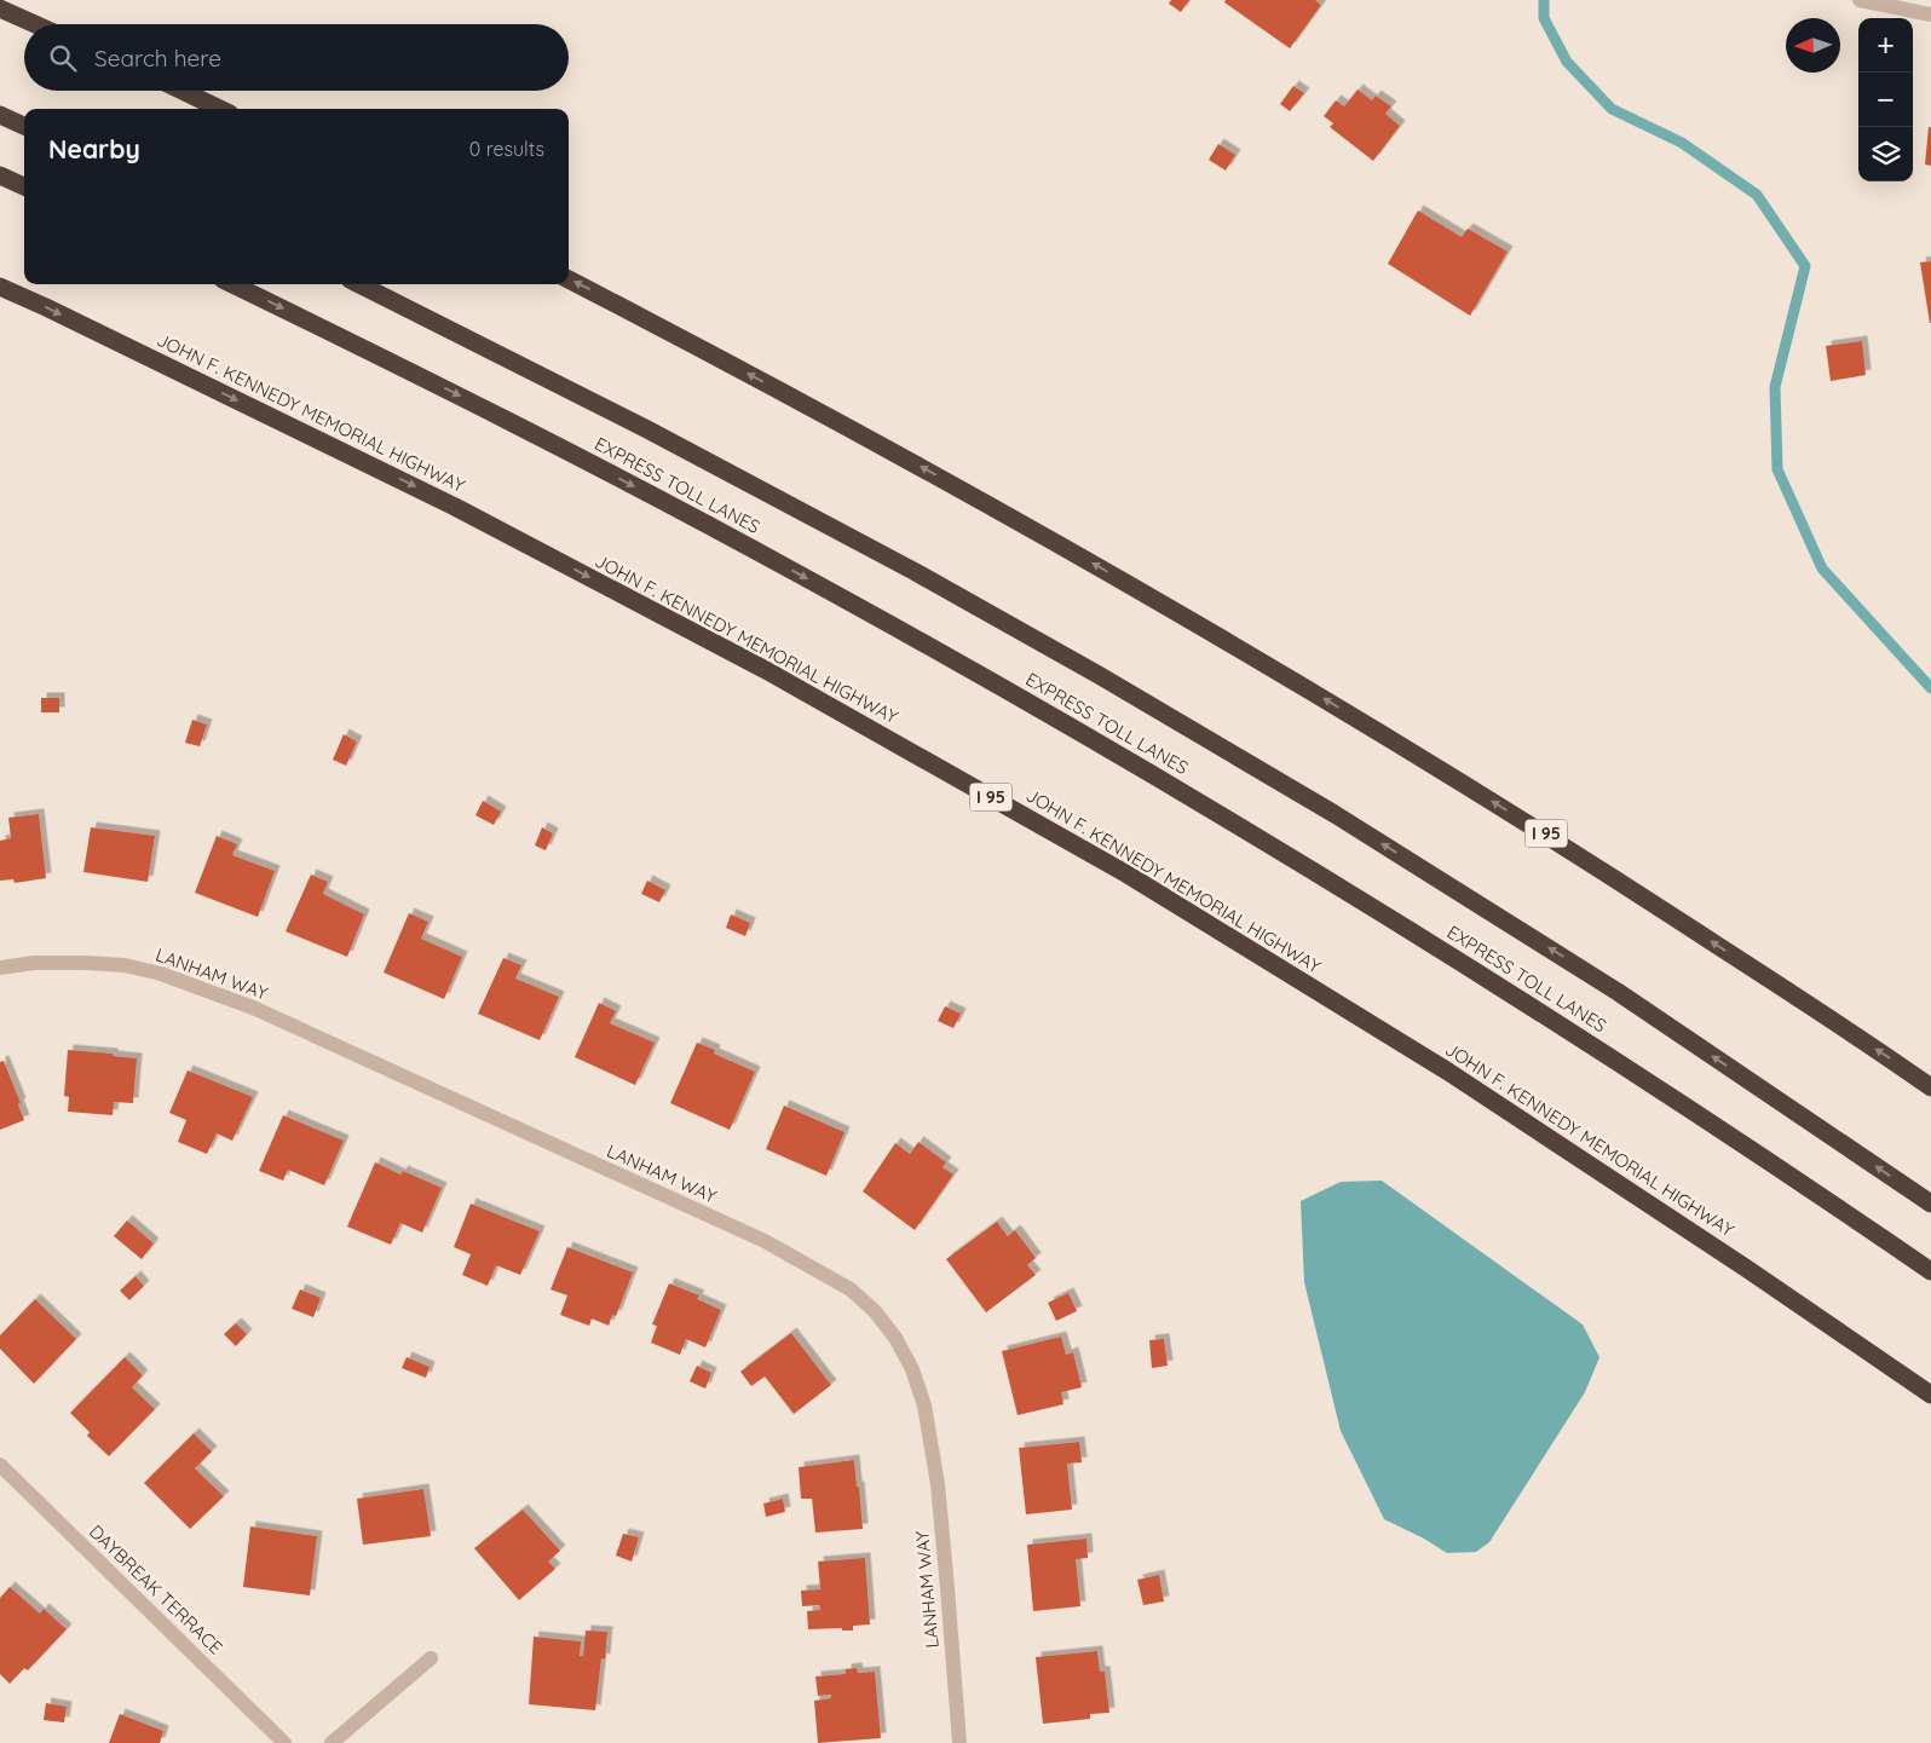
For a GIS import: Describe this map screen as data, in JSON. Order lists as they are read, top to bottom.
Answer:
{
  "streets": {
    "highway": ["JOHN F. KENNEDY MEMORIAL HIGHWAY", "EXPRESS TOLL LANES", "I 95"],
    "street": ["LANHAM WAY", "DAYBREAK TERRACE"]
  },
  "one_way": ["JOHN F. KENNEDY MEMORIAL HIGHWAY"],
  "north": "left",
  "page": {
    "map_buttons": ["+", "−"],
    "search": "Search here",
    "heading": ["Nearby", "0 results"]
  }
}
